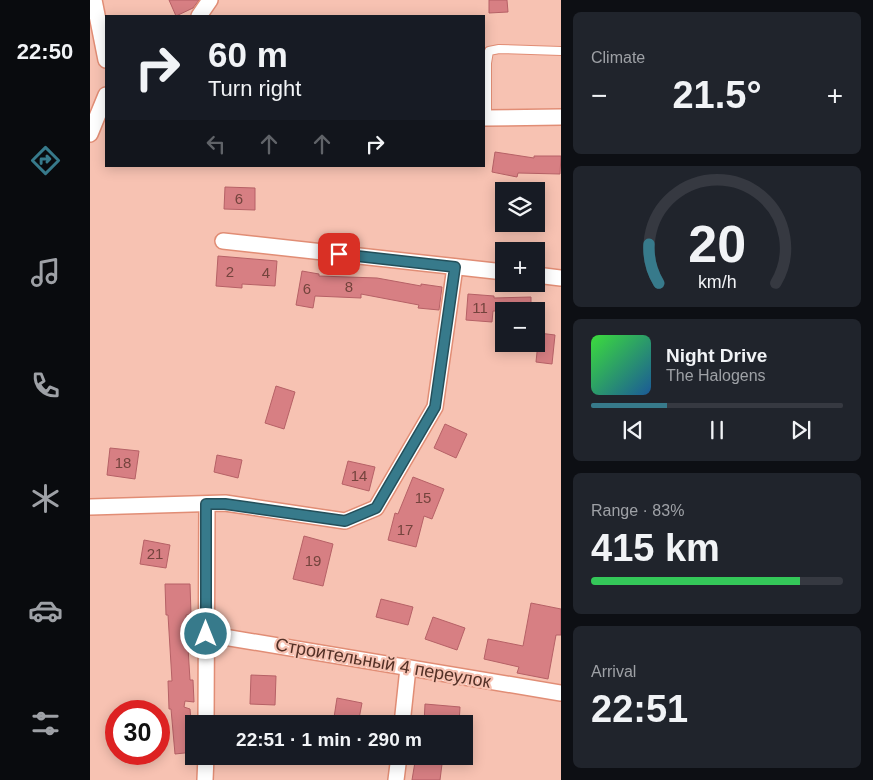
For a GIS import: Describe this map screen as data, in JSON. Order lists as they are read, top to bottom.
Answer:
{
  "streets": {
    "street": ["Строительный 4 переулок"]
  },
  "house_numbers": [
    "6",
    "2",
    "4",
    "8",
    "6",
    "11",
    "18",
    "14",
    "15",
    "17",
    "21",
    "19"
  ],
  "page": {
    "tabs": "22:50",
    "tile": [
      "Climate",
      ["Range · 83%", "415 km"],
      ["Arrival", "22:51"]
    ],
    "turn": ["60 m", "Turn right"],
    "heat": ["−", "21.5°", "+"],
    "map_buttons": ["+", "−"],
    "song": ["Night Drive", "The Halogens"],
    "limit": "30",
    "trip": "22:51 · 1 min · 290 m",
    "gauge": ["20", "km/h"]
  }
}
